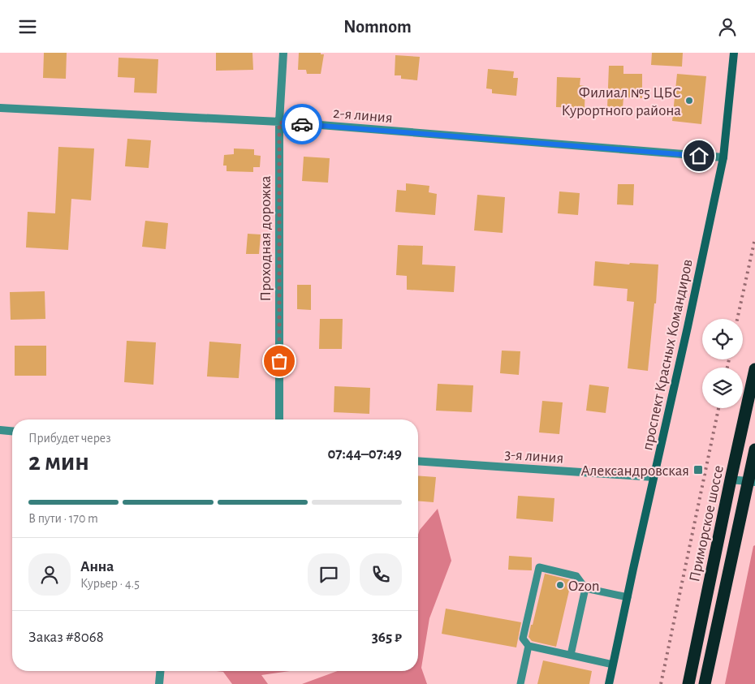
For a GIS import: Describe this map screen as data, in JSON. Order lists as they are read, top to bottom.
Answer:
{
  "streets": {
    "highway": ["Приморское шоссе"],
    "street": [
      "2-я линия",
      "Проходная дорожка",
      "проспект Красных Командиров",
      "3-я линия"
    ]
  },
  "crossings": [
    ["2-я линия", "Проходная дорожка"],
    ["2-я линия", "проспект Красных Командиров"],
    ["проспект Красных Командиров", "3-я линия"]
  ],
  "places": {
    "other": ["Филиал №5 ЦБС Курортного района", "Ozon"],
    "transit": ["Александровская"]
  },
  "page": {
    "header": "Nomnom",
    "heading": ["2 мин", "Прибудет через", "07:44–07:49"],
    "panel": [
      "Анна",
      "Курьер · 4.5",
      "Заказ #8068",
      "365 ₽"
    ],
    "bar": "В пути · 170 m"
  }
}
